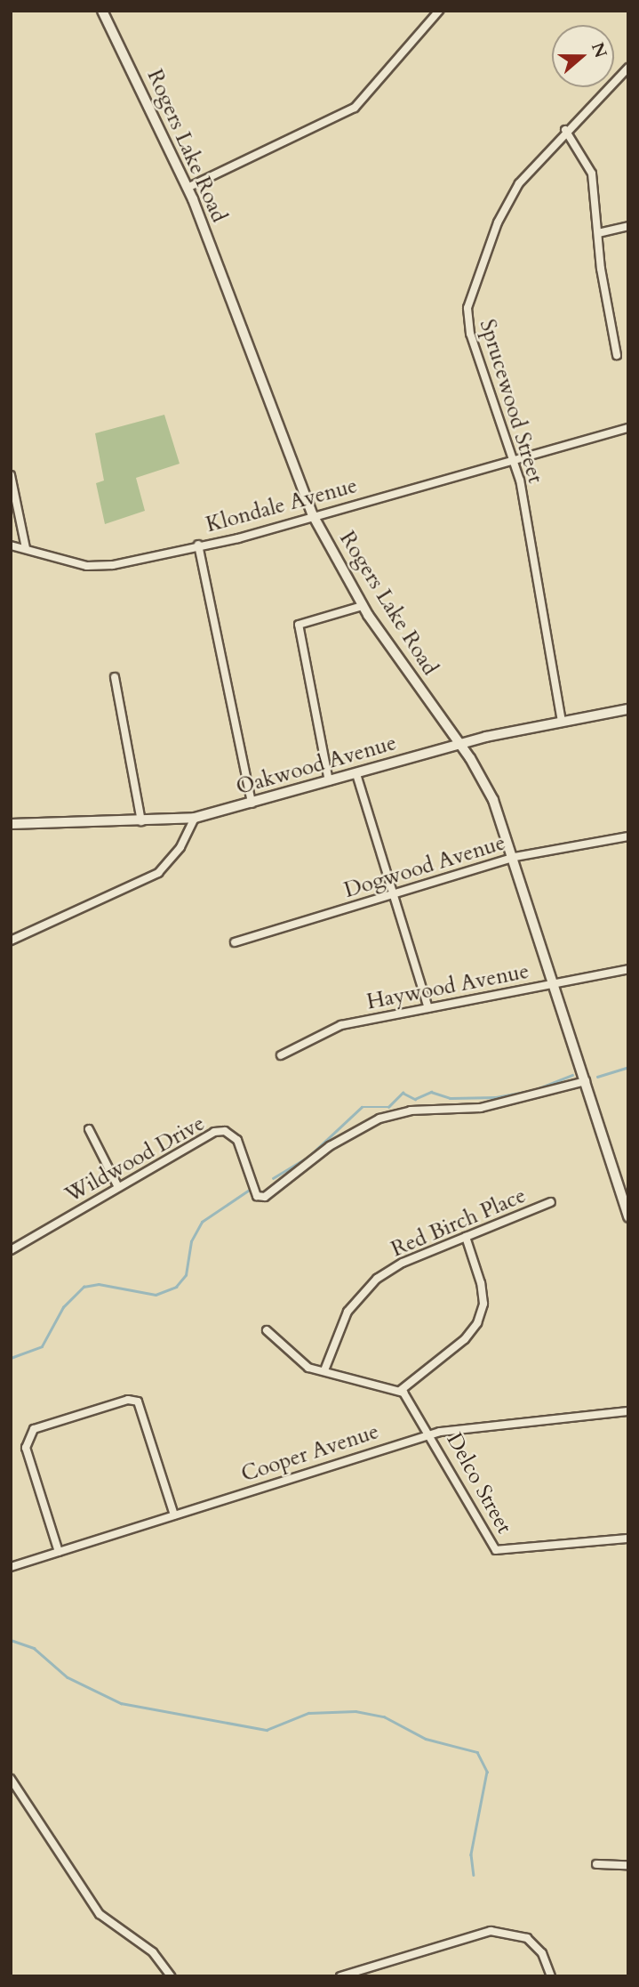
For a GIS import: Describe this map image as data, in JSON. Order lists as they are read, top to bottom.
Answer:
{
  "streets": {
    "main road": ["Rogers Lake Road"],
    "street": [
      "Sprucewood Street",
      "Klondale Avenue",
      "Oakwood Avenue",
      "Dogwood Avenue",
      "Haywood Avenue",
      "Wildwood Drive",
      "Red Birch Place",
      "Cooper Avenue",
      "Delco Street"
    ]
  },
  "crossings": [
    ["Rogers Lake Road", "Klondale Avenue"],
    ["Rogers Lake Road", "Oakwood Avenue"],
    ["Rogers Lake Road", "Dogwood Avenue"],
    ["Rogers Lake Road", "Haywood Avenue"],
    ["Rogers Lake Road", "Wildwood Drive"],
    ["Sprucewood Street", "Klondale Avenue"],
    ["Sprucewood Street", "Oakwood Avenue"],
    ["Klondale Avenue", "Oakwood Avenue"],
    ["Cooper Avenue", "Delco Street"]
  ],
  "north": "right"
}
